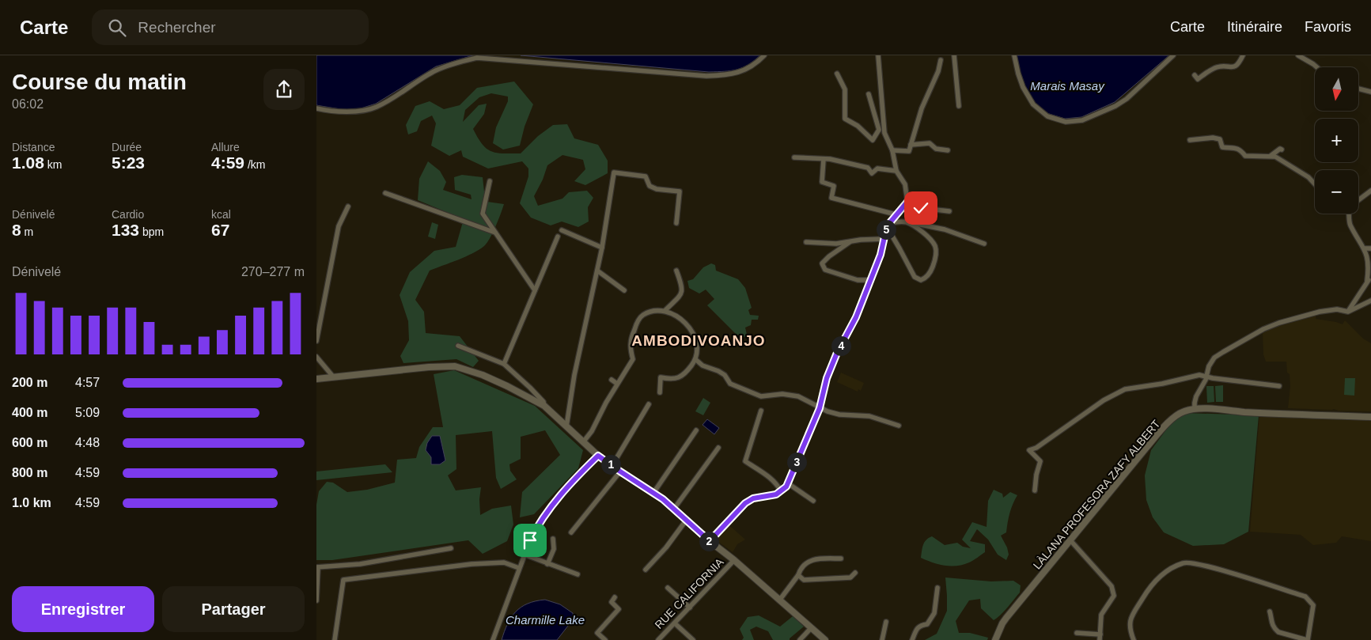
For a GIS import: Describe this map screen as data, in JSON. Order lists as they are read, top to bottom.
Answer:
{
  "streets": {
    "main road": ["LÀLANA PROFESORA ZAFY ALBERT"],
    "street": ["RUE CALIFORNIA"]
  },
  "districts": ["AMBODIVOANJO"],
  "water": ["Marais Masay", "Charmille Lake"],
  "north": "bottom",
  "page": {
    "header": "Carte",
    "search": "Rechercher",
    "nav": ["Carte", "Itinéraire", "Favoris"],
    "heading": ["Course du matin", "06:02"],
    "map_buttons": ["+", "−"],
    "stats": [
      ["Distance", "1.08 km"],
      ["Durée", "5:23"],
      ["Allure", "4:59 /km"],
      ["Dénivelé", "8 m"],
      ["Cardio", "133 bpm"],
      ["kcal", "67"]
    ],
    "pins": [
      "5",
      "4",
      "3",
      "1",
      "2"
    ],
    "chart": ["Dénivelé", "270–277 m"],
    "list": [
      {
        "name": "200 m",
        "note": "4:57"
      },
      {
        "name": "400 m",
        "note": "5:09"
      },
      {
        "name": "600 m",
        "note": "4:48"
      },
      {
        "name": "800 m",
        "note": "4:59"
      },
      {
        "name": "1.0 km",
        "note": "4:59"
      }
    ],
    "buttons": ["Enregistrer", "Partager"]
  }
}
